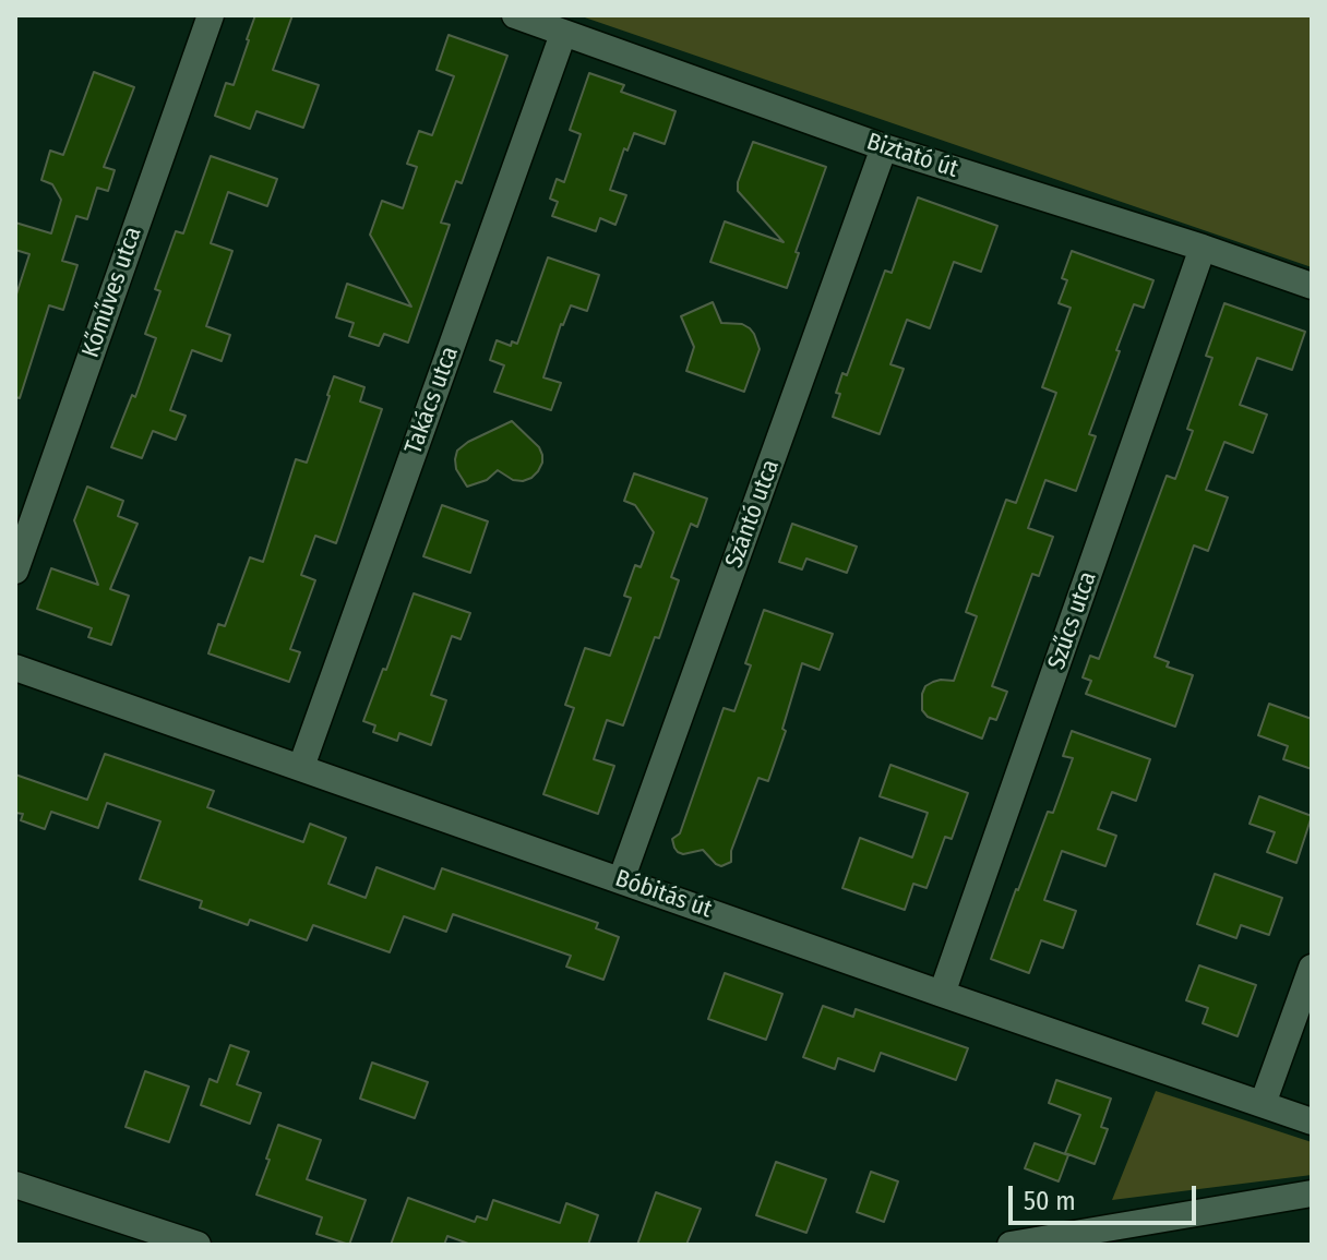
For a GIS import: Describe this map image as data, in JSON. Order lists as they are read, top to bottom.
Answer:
{
  "streets": {
    "street": [
      "Biztató út",
      "Kőműves utca",
      "Takács utca",
      "Szántó utca",
      "Szűcs utca",
      "Bóbitás út"
    ]
  },
  "crossings": [
    ["Biztató út", "Takács utca"],
    ["Biztató út", "Szántó utca"],
    ["Biztató út", "Szűcs utca"],
    ["Takács utca", "Bóbitás út"],
    ["Szántó utca", "Bóbitás út"],
    ["Szűcs utca", "Bóbitás út"]
  ],
  "scale_bar": "50 m"
}
